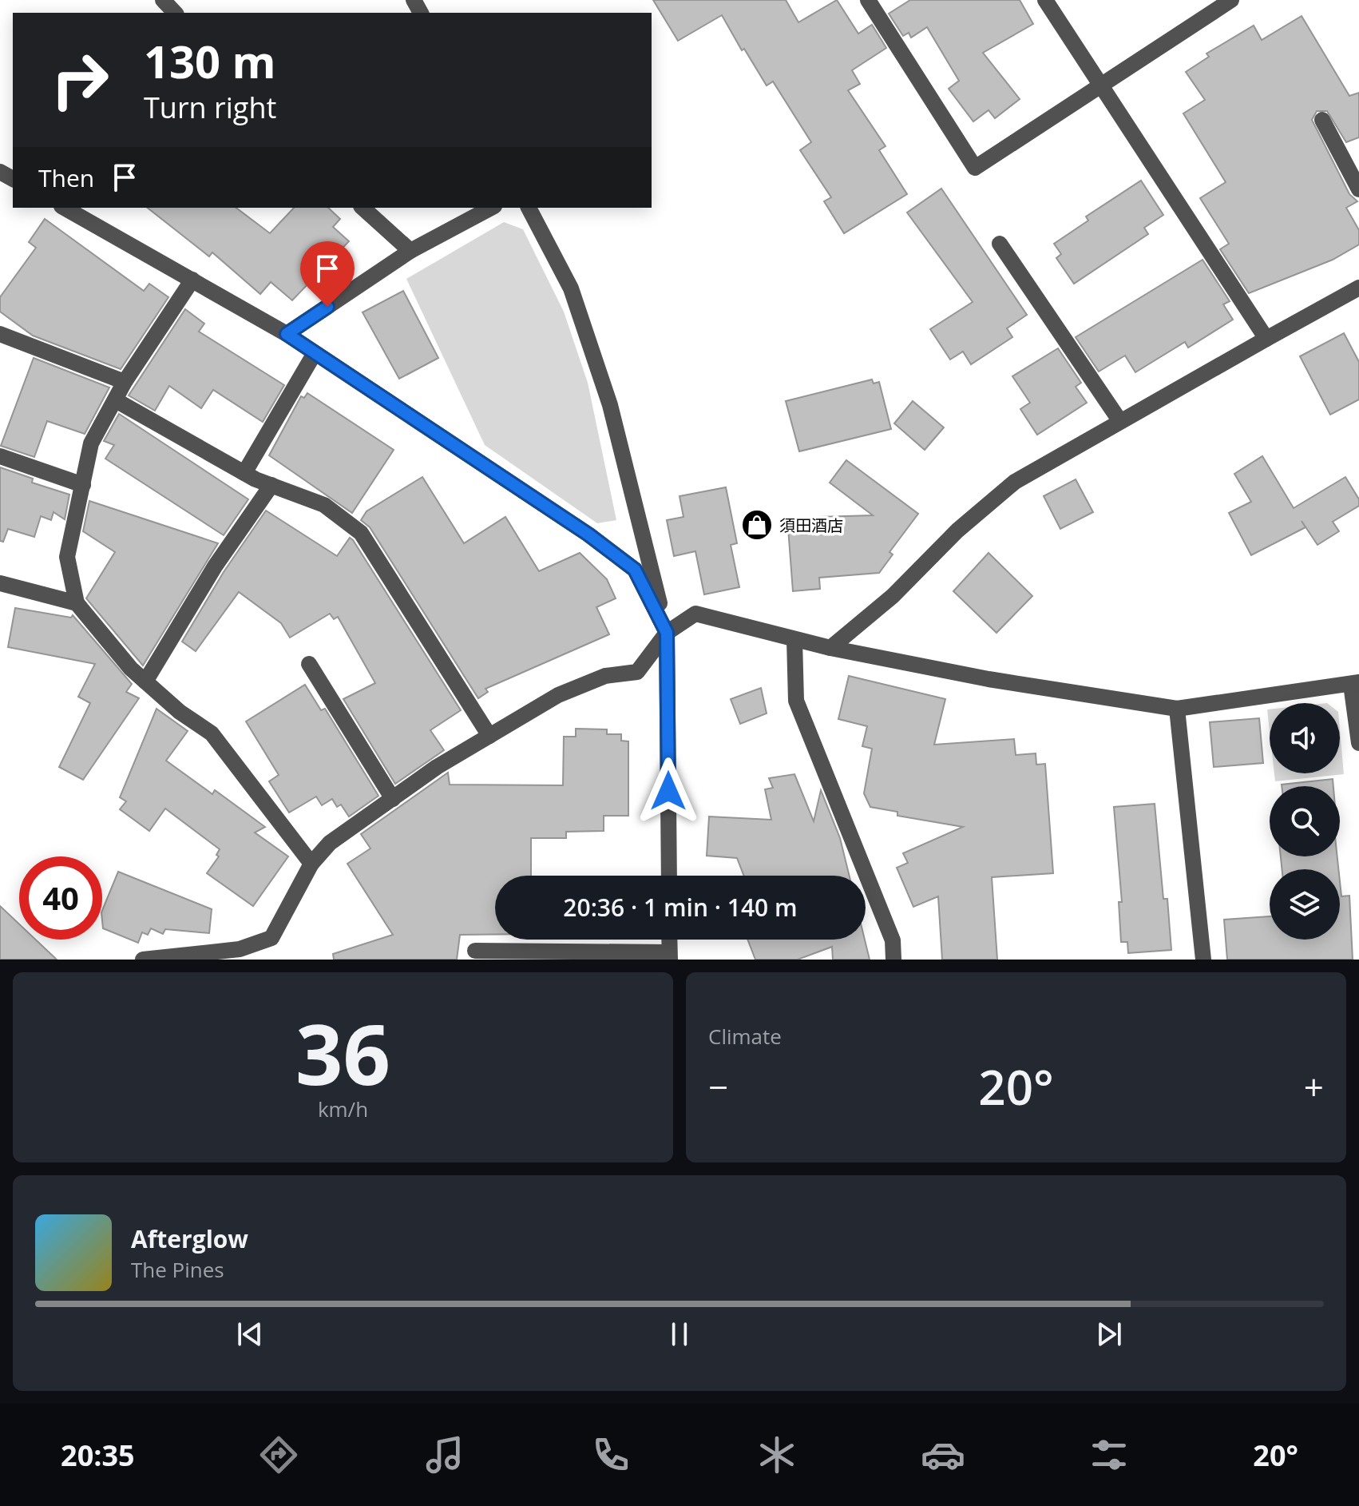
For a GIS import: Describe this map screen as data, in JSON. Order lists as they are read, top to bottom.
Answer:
{
  "places": {
    "shop": ["須田酒店"]
  },
  "page": {
    "turn": ["130 m", "Turn right"],
    "then": "Then",
    "limit": "40",
    "trip": "20:36 · 1 min · 140 m",
    "tile": [
      ["36", "km/h"],
      "Climate"
    ],
    "heat": ["−", "20°", "+"],
    "song": ["Afterglow", "The Pines"],
    "tabs": ["20:35", "20°"]
  }
}
